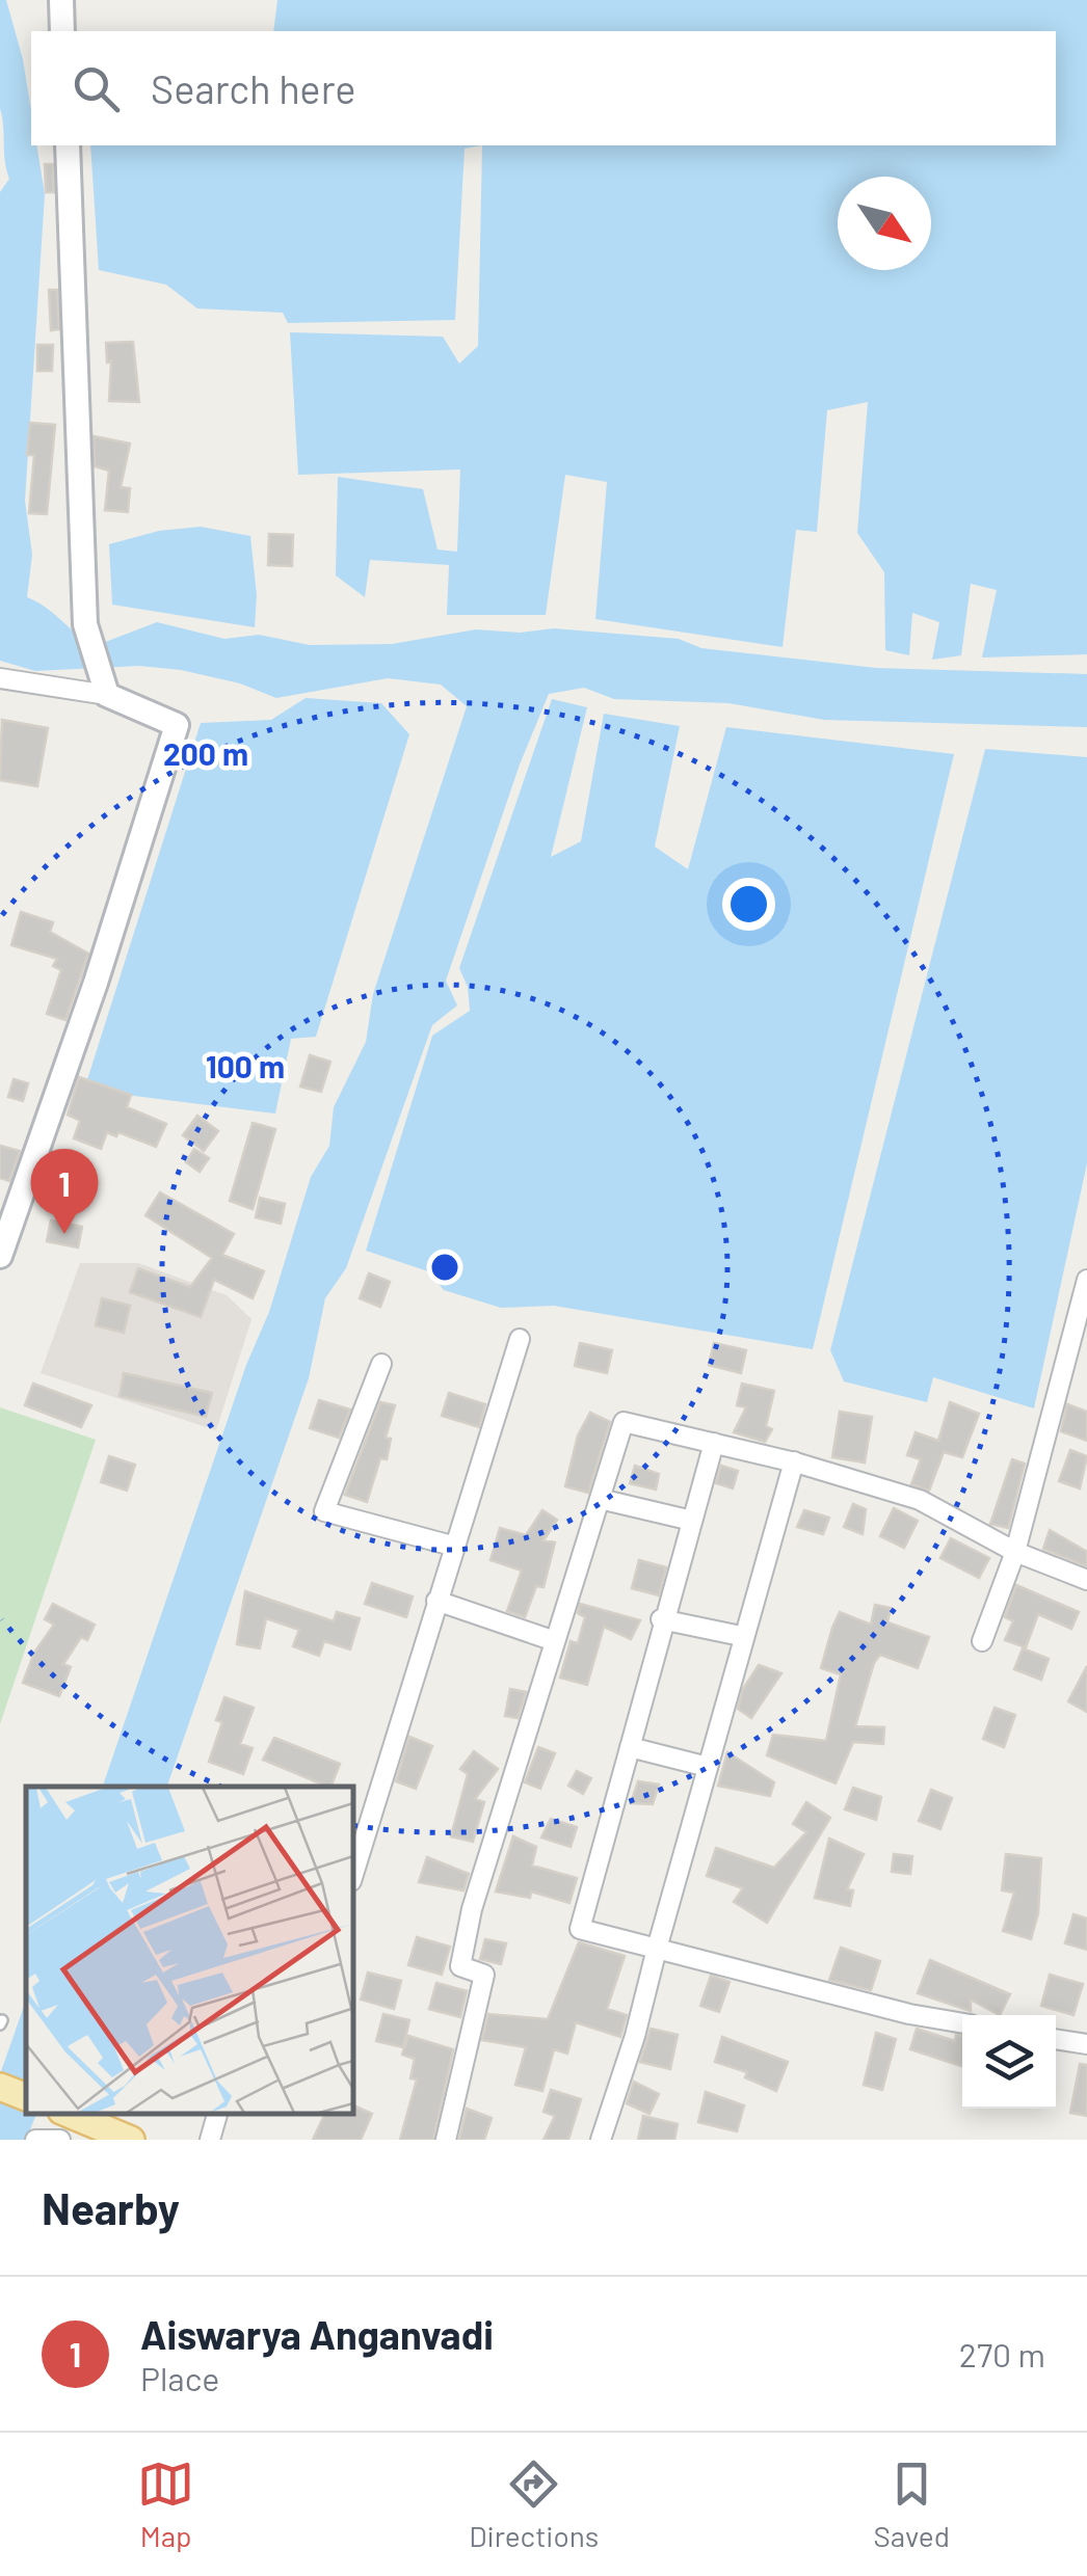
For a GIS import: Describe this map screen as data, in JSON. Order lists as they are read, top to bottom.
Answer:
{
  "north": "bottom right",
  "page": {
    "search": "Search here",
    "pins": "1",
    "heading": "Nearby",
    "list": [
      {
        "mark": "1",
        "name": "Aiswarya Anganvadi",
        "note": "Place",
        "value": "270 m"
      }
    ],
    "nav": ["Map", "Directions", "Saved"]
  },
  "rings": ["200 m", "100 m"]
}
